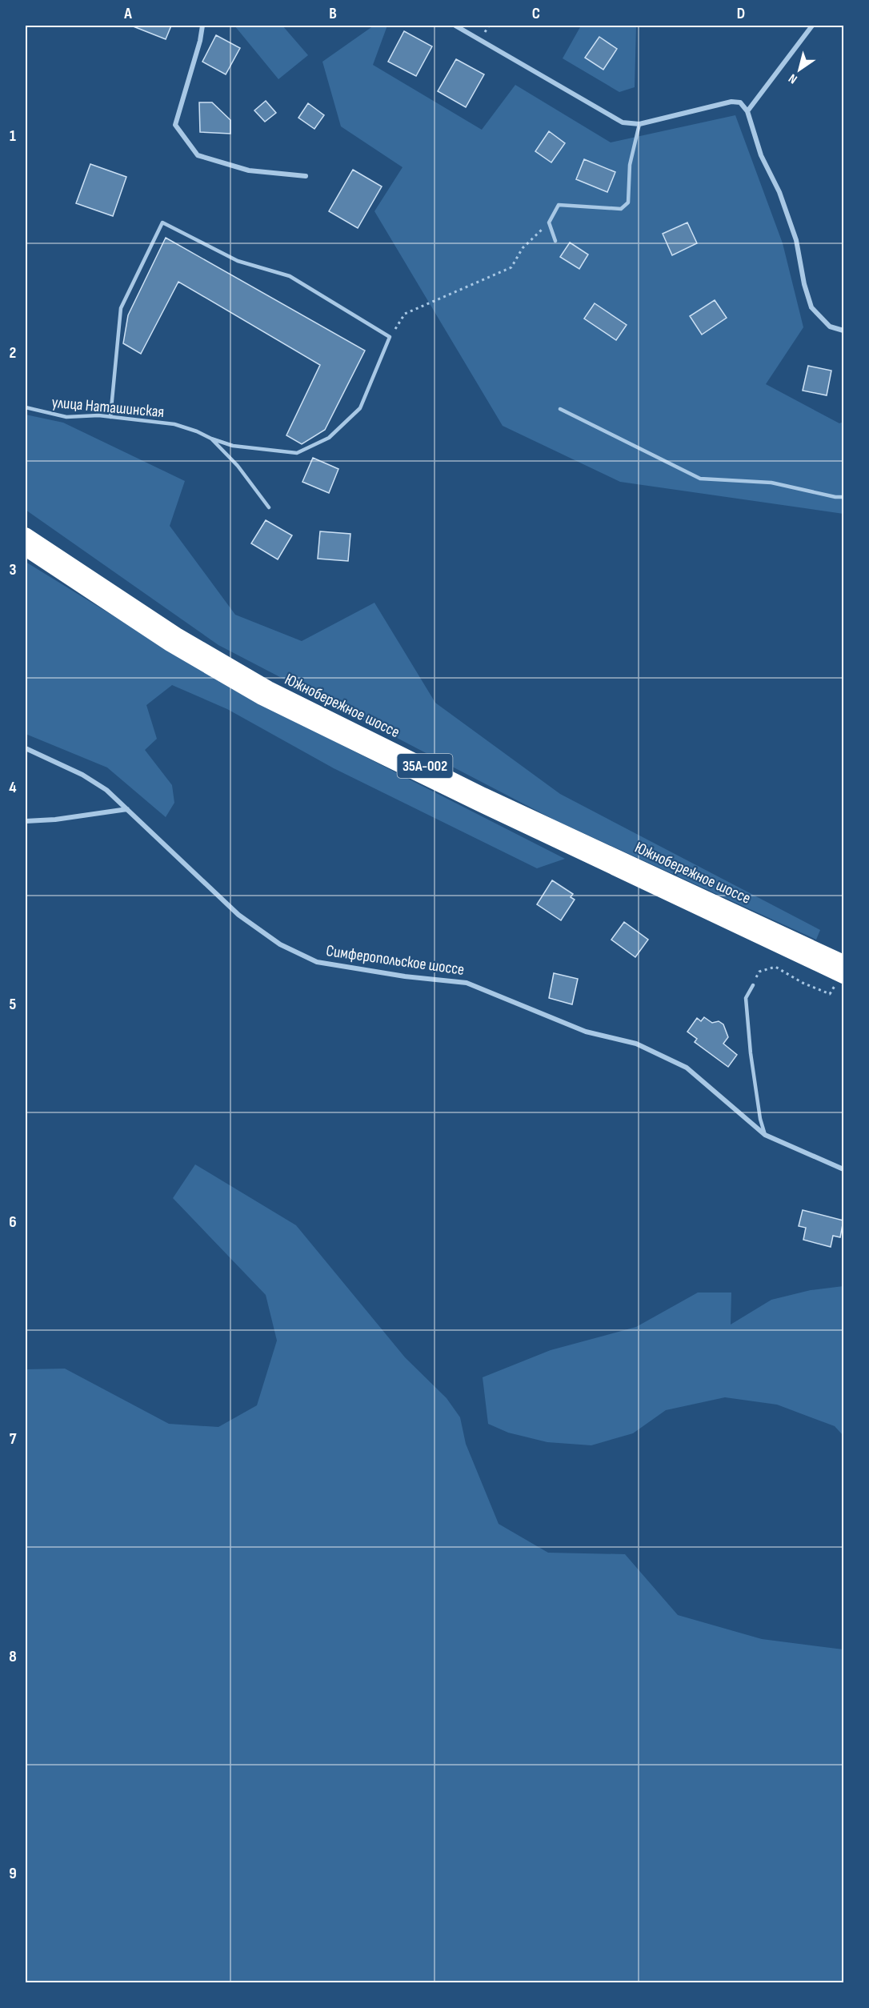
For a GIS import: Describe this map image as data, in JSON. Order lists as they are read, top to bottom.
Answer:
{
  "streets": {
    "highway": ["Южнобережное шоссе", "35А-002"],
    "street": ["Симферопольское шоссе"],
    "lane": ["улица Наташинская"]
  },
  "north": "bottom left",
  "grid": {
    "columns": [
      "A",
      "B",
      "C",
      "D"
    ],
    "rows": [
      "1",
      "2",
      "3",
      "4",
      "5",
      "6",
      "7",
      "8",
      "9"
    ]
  }
}
